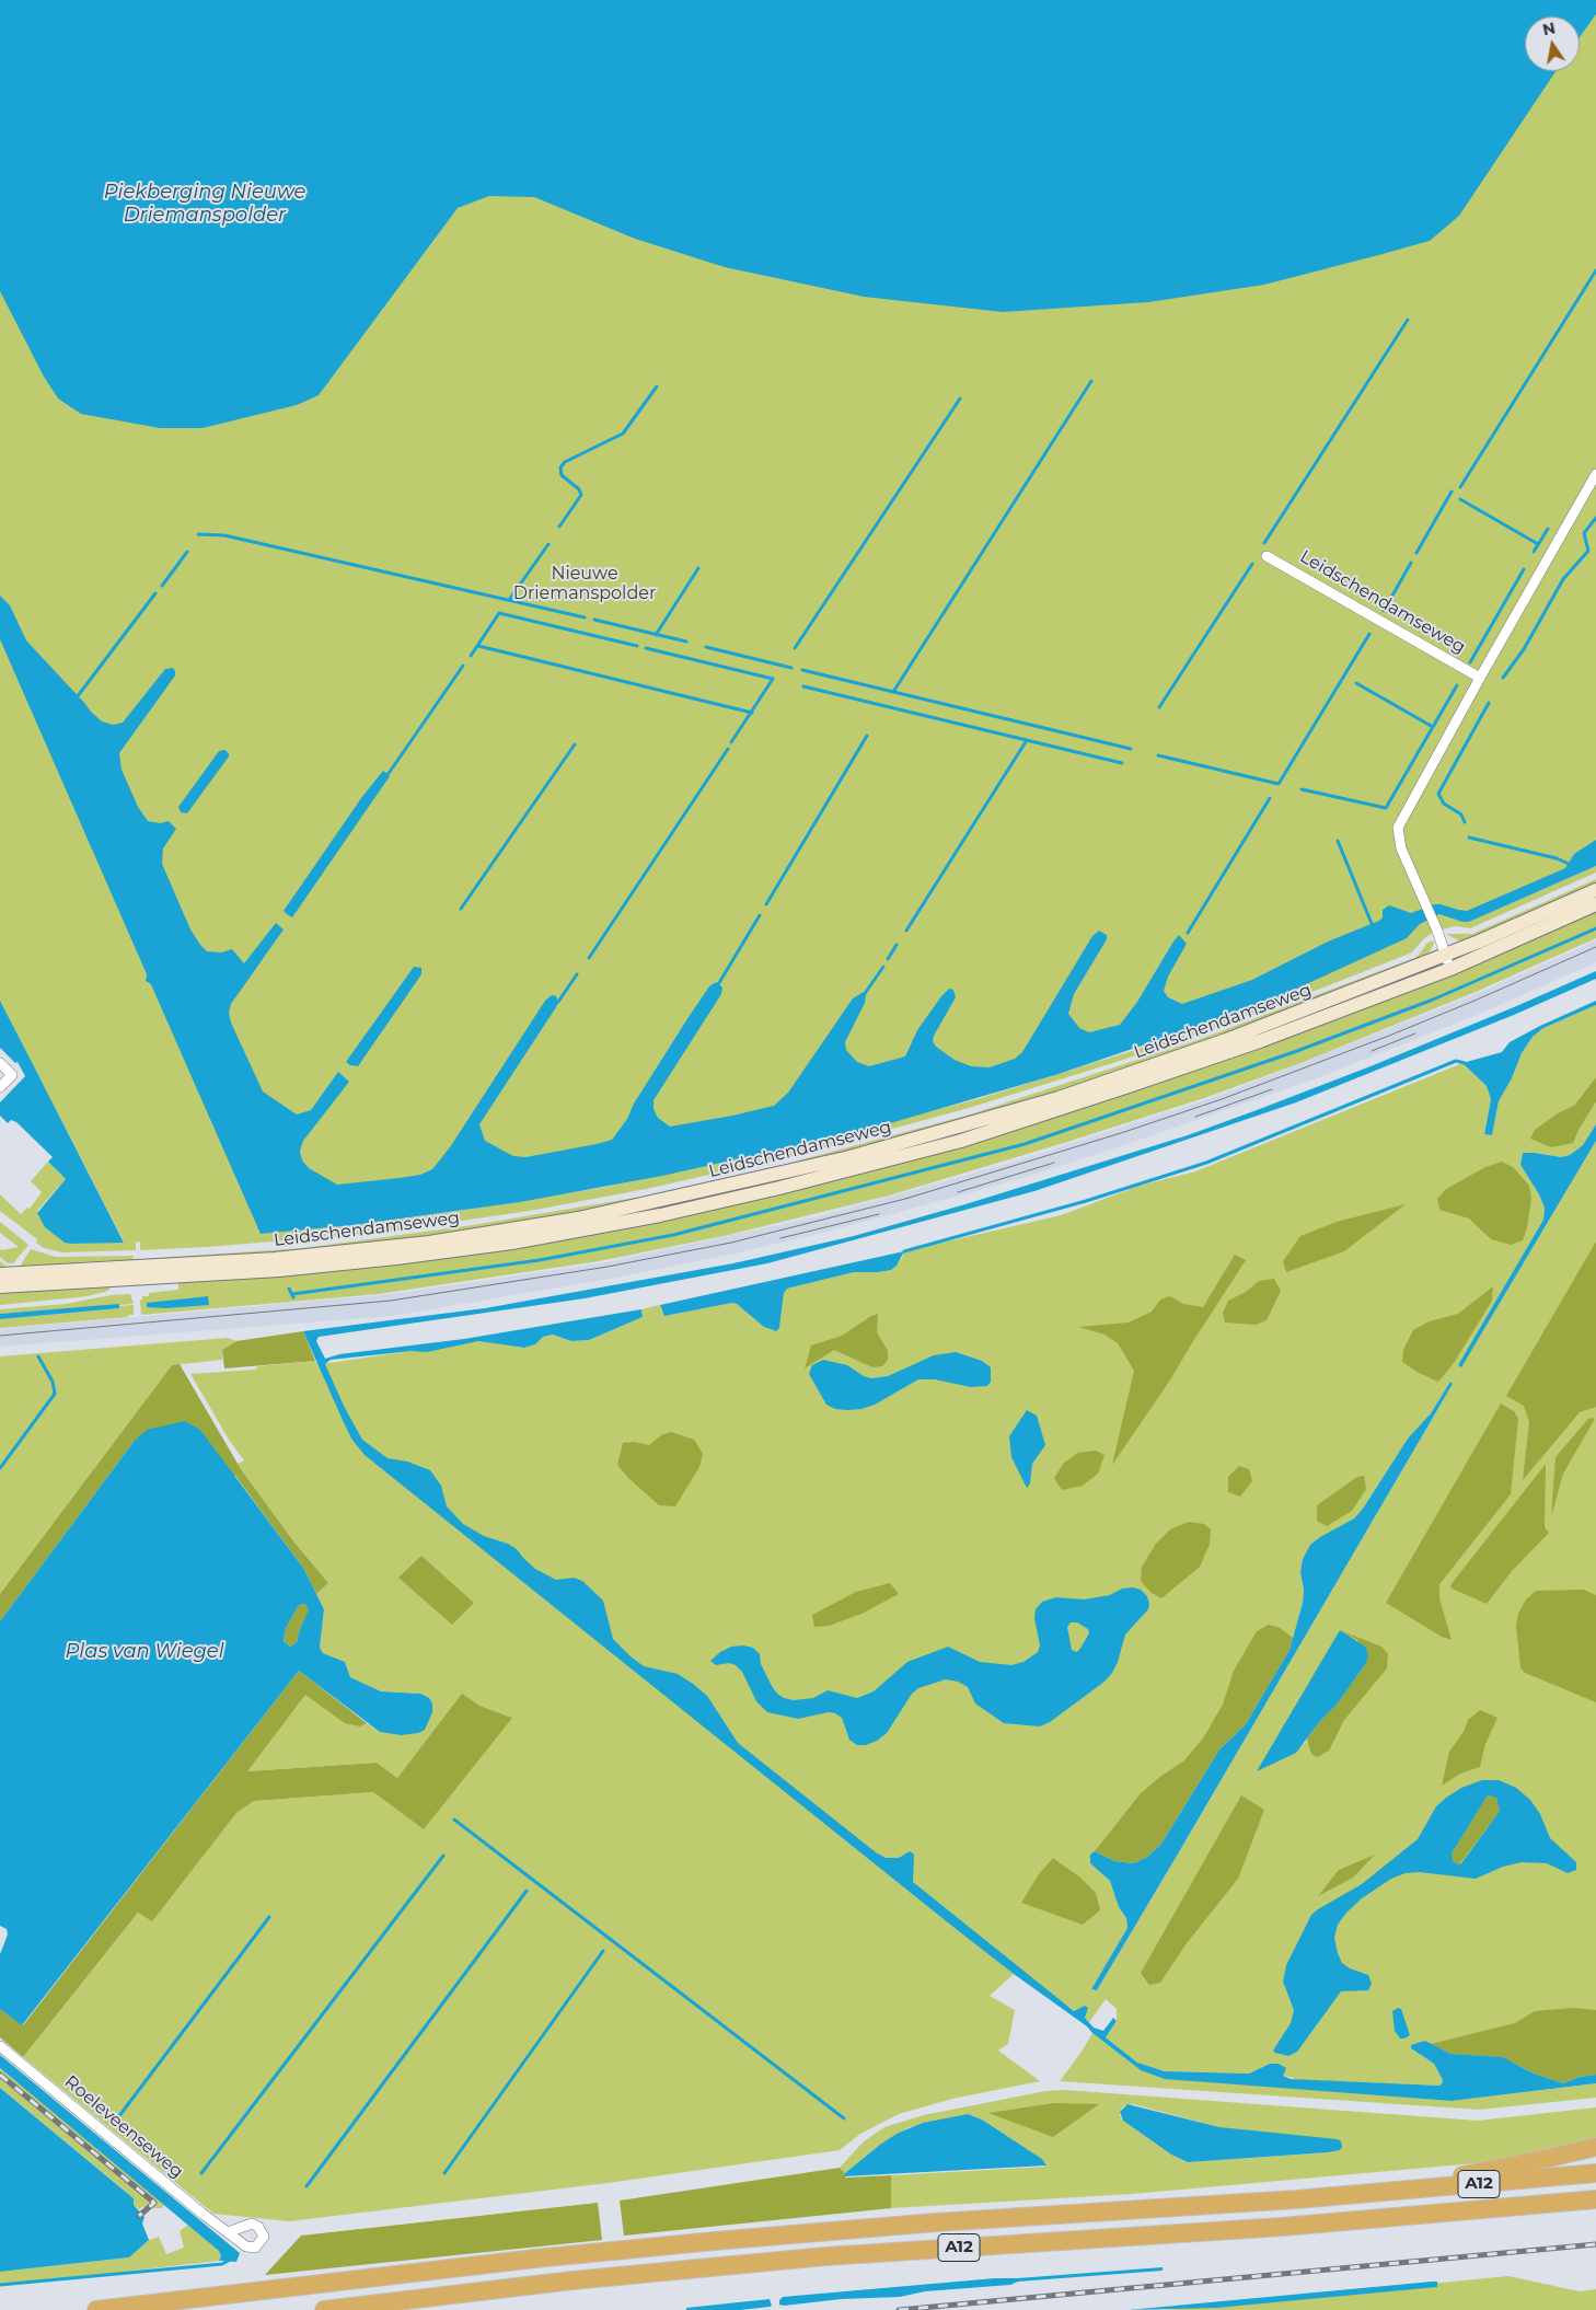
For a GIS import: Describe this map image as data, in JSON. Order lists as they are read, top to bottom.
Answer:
{
  "streets": {
    "highway": ["A12"],
    "main road": ["Leidschendamseweg"],
    "street": ["Roeleveenseweg"]
  },
  "water": ["Piekberging Nieuwe Driemanspolder", "Plas van Wiegel"],
  "parks": ["Nieuwe Driemanspolder"],
  "north": "top"
}
